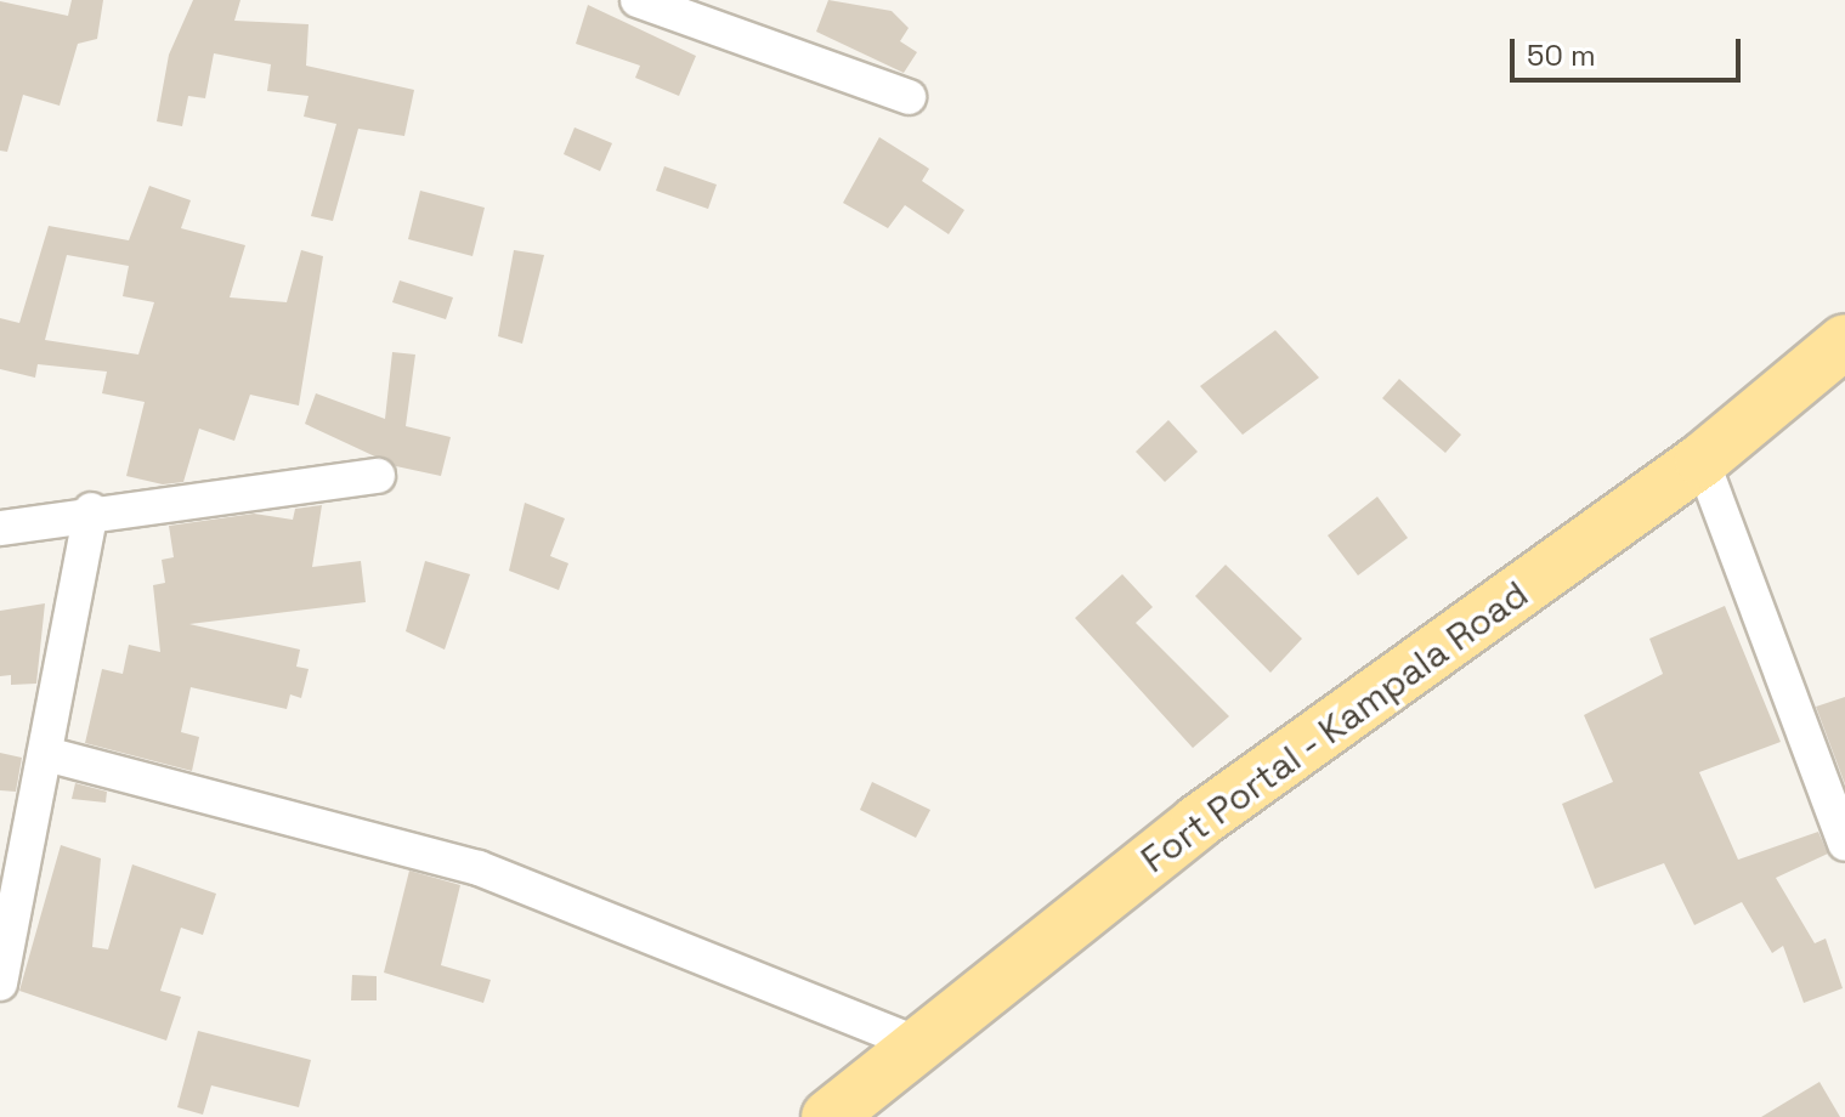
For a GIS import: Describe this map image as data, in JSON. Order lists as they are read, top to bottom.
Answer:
{
  "streets": {
    "main road": ["Fort Portal - Kampala Road"]
  },
  "scale_bar": "50 m"
}
